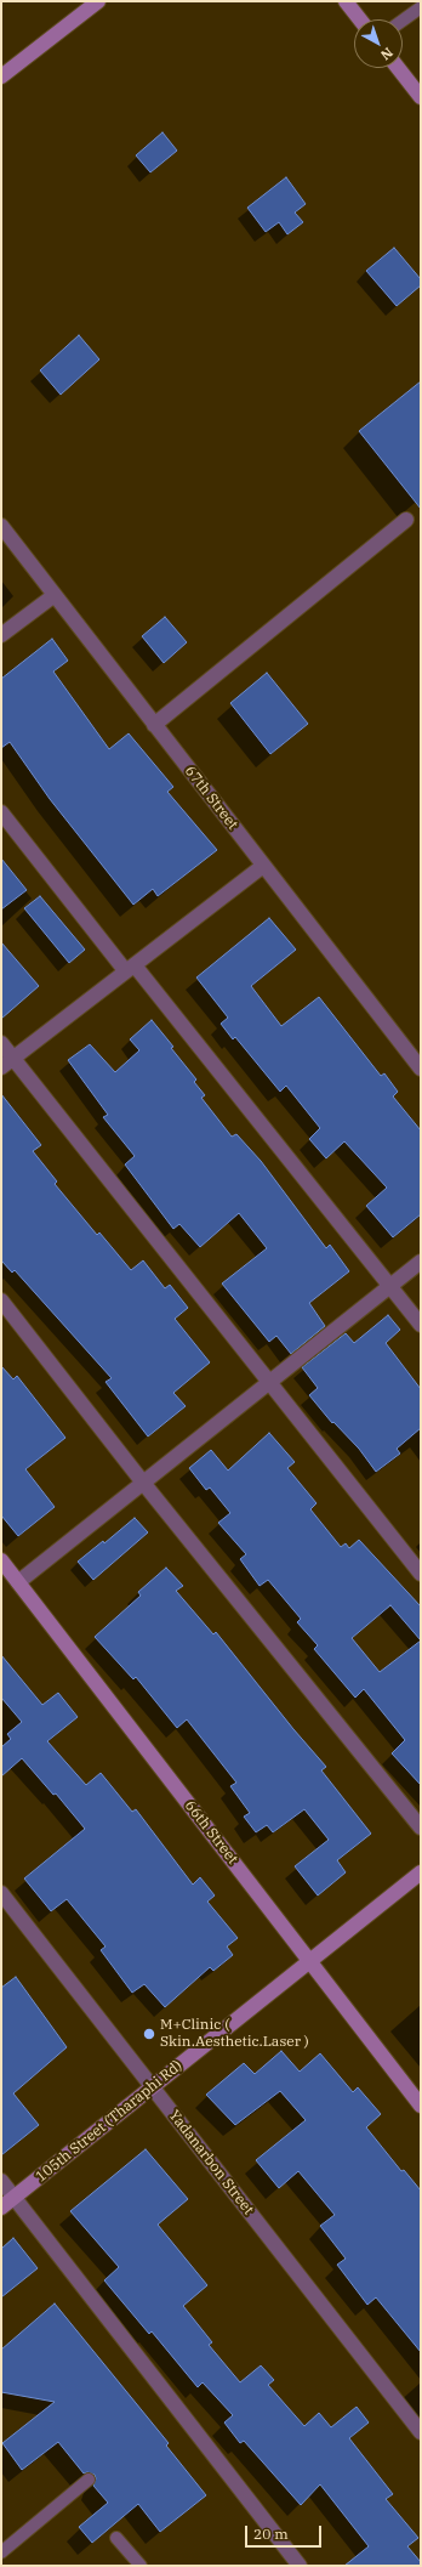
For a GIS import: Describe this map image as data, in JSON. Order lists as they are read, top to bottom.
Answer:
{
  "streets": {
    "street": [
      "67th Street",
      "66th Street",
      "105th Street (Tharaphi Rd)",
      "Yadanarbon Street"
    ]
  },
  "crossings": [
    ["66th Street", "105th Street (Tharaphi Rd)"],
    ["105th Street (Tharaphi Rd)", "Yadanarbon Street"]
  ],
  "places": ["M+Clinic ( Skin.Aesthetic.Laser )"],
  "scale_bar": "20 m",
  "north": "bottom right"
}
